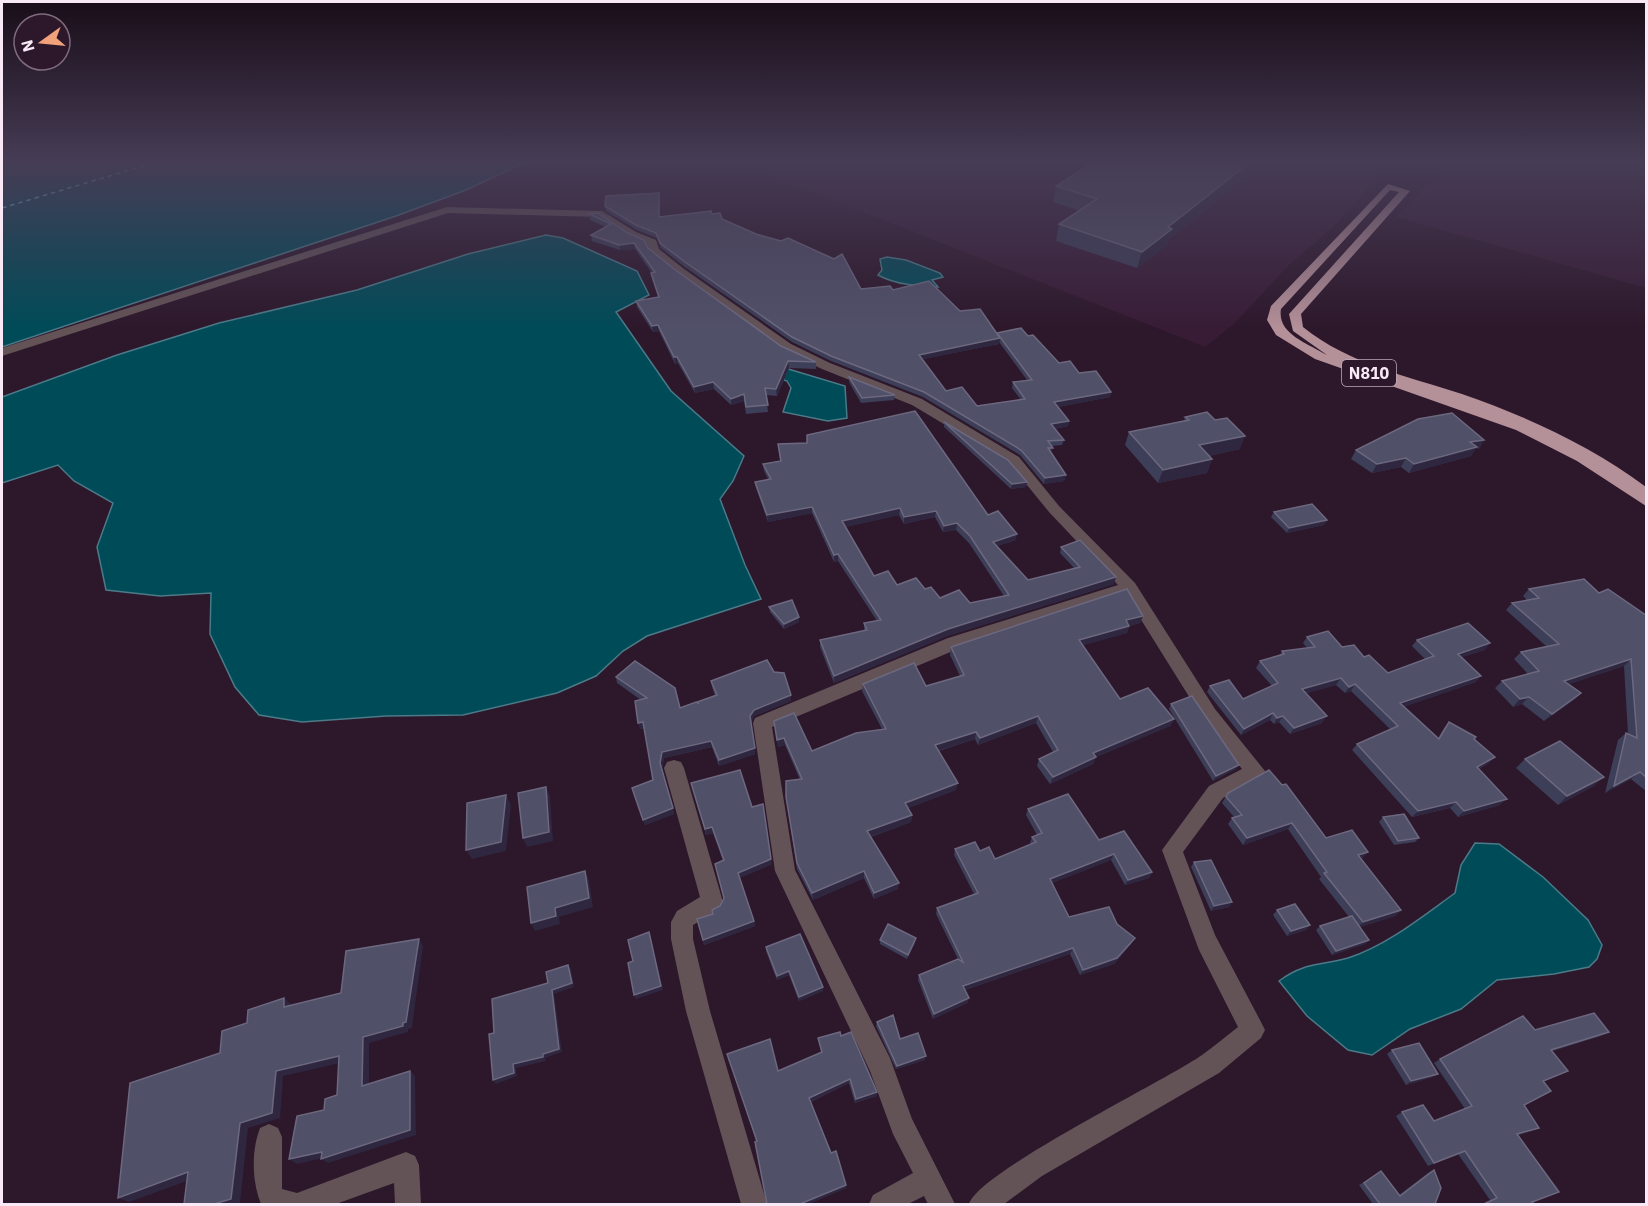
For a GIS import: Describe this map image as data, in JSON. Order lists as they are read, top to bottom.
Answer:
{
  "streets": {
    "highway": ["N810"]
  },
  "north": "left"
}
